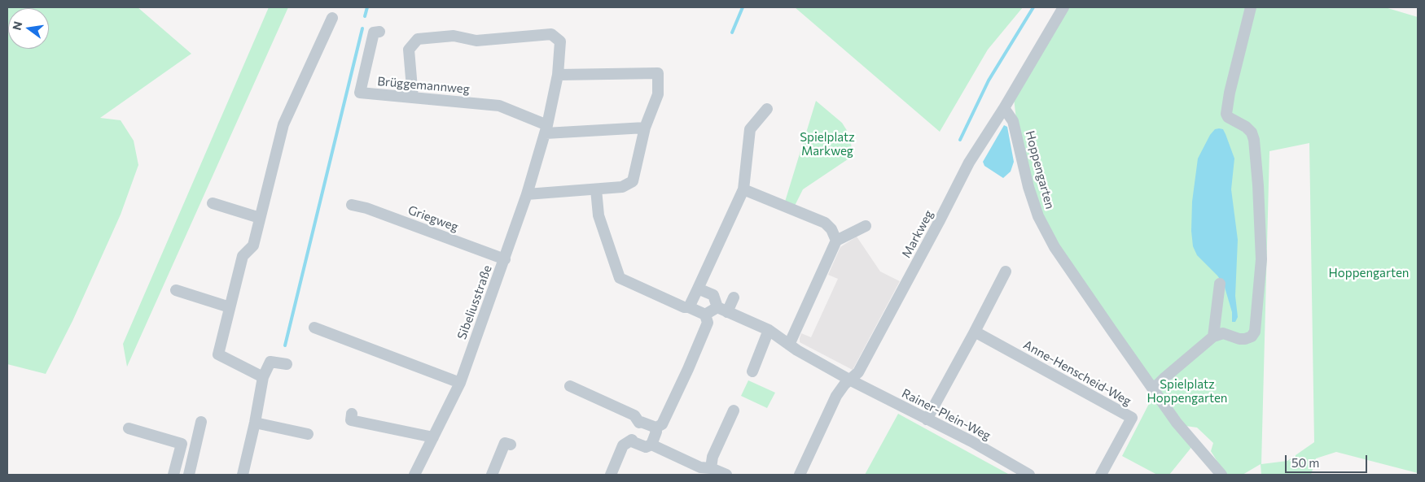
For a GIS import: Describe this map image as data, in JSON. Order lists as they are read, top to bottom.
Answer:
{
  "streets": {
    "street": [
      "Brüggemannweg",
      "Hoppengarten",
      "Griegweg",
      "Markweg",
      "Sibeliusstraße",
      "Anne-Henscheid-Weg",
      "Rainer-Plein-Weg"
    ]
  },
  "crossings": [
    ["Brüggemannweg", "Sibeliusstraße"],
    ["Hoppengarten", "Markweg"],
    ["Griegweg", "Sibeliusstraße"],
    ["Markweg", "Rainer-Plein-Weg"]
  ],
  "parks": ["Spielplatz Markweg", "Hoppengarten", "Spielplatz Hoppengarten"],
  "scale_bar": "50 m",
  "north": "left"
}
